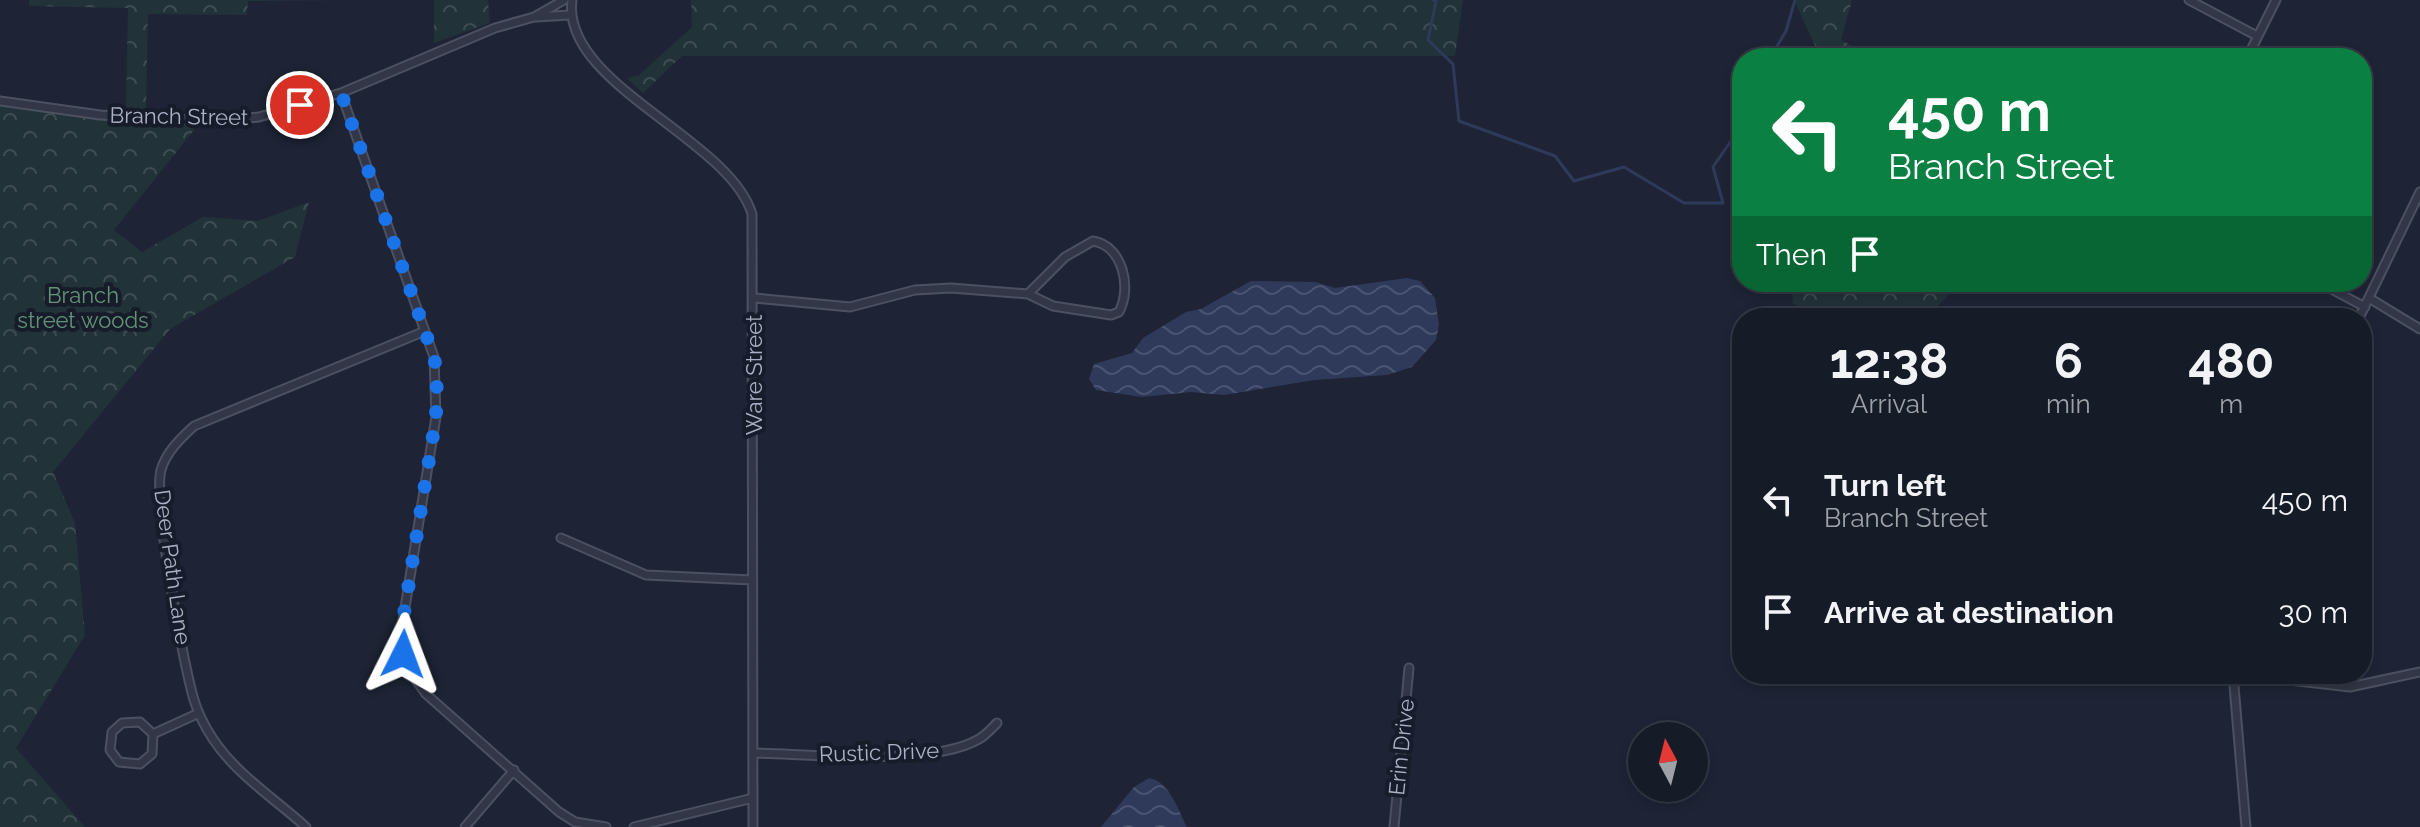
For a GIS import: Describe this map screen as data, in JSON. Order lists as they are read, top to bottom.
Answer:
{
  "streets": {
    "street": [
      "Branch Street",
      "Ware Street",
      "Deer Path Lane",
      "Erin Drive",
      "Rustic Drive"
    ]
  },
  "crossings": [
    ["Branch Street", "Ware Street"],
    ["Ware Street", "Rustic Drive"]
  ],
  "parks": ["Branch street woods"],
  "north": "top",
  "page": {
    "turn": ["450 m", "Branch Street"],
    "then": "Then",
    "eta": [
      "12:38",
      "Arrival",
      "6",
      "min",
      "480",
      "m"
    ],
    "list": [
      {
        "name": "Turn left",
        "note": "Branch Street",
        "value": "450 m"
      },
      {
        "name": "Arrive at destination",
        "value": "30 m"
      }
    ]
  }
}
